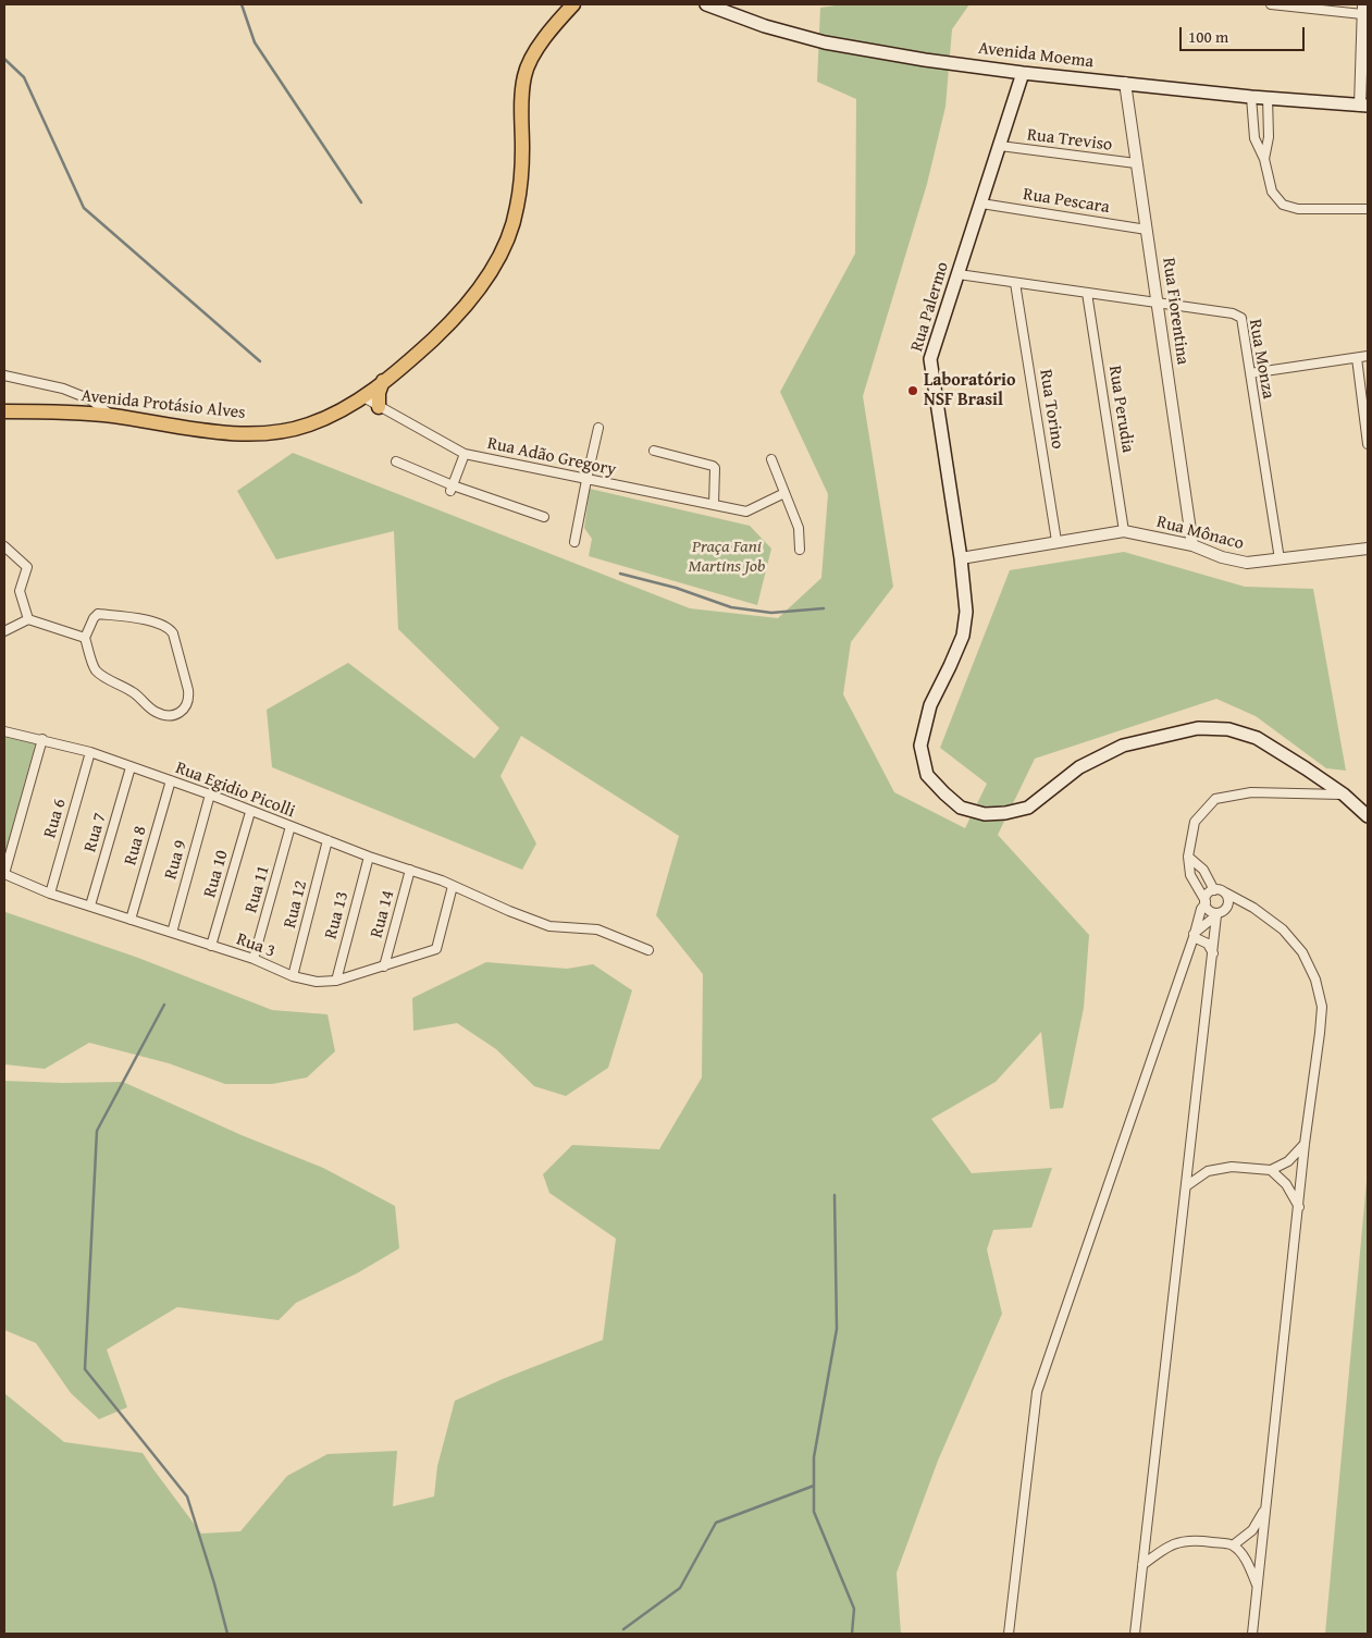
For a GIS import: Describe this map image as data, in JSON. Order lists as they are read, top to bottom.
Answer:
{
  "streets": {
    "main road": ["Avenida Moema", "Rua Palermo", "Avenida Protásio Alves"],
    "street": [
      "Rua Treviso",
      "Rua Pescara",
      "Rua Fiorentina",
      "Rua Monza",
      "Rua Torino",
      "Rua Perudia",
      "Rua Adão Gregory",
      "Rua Mônaco",
      "Rua Egidio Picolli",
      "Rua 6",
      "Rua 7",
      "Rua 8",
      "Rua 9",
      "Rua 10",
      "Rua 11",
      "Rua 12",
      "Rua 14",
      "Rua 13",
      "Rua 3"
    ]
  },
  "crossings": [
    ["Avenida Moema", "Rua Palermo"],
    ["Avenida Moema", "Rua Fiorentina"],
    ["Rua Treviso", "Rua Palermo"],
    ["Rua Treviso", "Rua Fiorentina"],
    ["Rua Pescara", "Rua Palermo"],
    ["Rua Pescara", "Rua Fiorentina"],
    ["Rua Palermo", "Rua Monza"],
    ["Rua Palermo", "Rua Mônaco"],
    ["Rua Fiorentina", "Rua Monza"],
    ["Rua Fiorentina", "Rua Mônaco"],
    ["Rua Monza", "Rua Torino"],
    ["Rua Monza", "Rua Perudia"],
    ["Rua Monza", "Rua Mônaco"],
    ["Avenida Protásio Alves", "Rua Adão Gregory"],
    ["Rua Torino", "Rua Mônaco"],
    ["Rua Perudia", "Rua Mônaco"],
    ["Rua Egidio Picolli", "Rua 6"],
    ["Rua Egidio Picolli", "Rua 7"],
    ["Rua Egidio Picolli", "Rua 8"],
    ["Rua Egidio Picolli", "Rua 9"],
    ["Rua Egidio Picolli", "Rua 10"],
    ["Rua Egidio Picolli", "Rua 11"],
    ["Rua Egidio Picolli", "Rua 12"],
    ["Rua Egidio Picolli", "Rua 14"],
    ["Rua Egidio Picolli", "Rua 13"],
    ["Rua Egidio Picolli", "Rua 3"],
    ["Rua 6", "Rua 3"],
    ["Rua 7", "Rua 3"],
    ["Rua 8", "Rua 3"],
    ["Rua 9", "Rua 3"],
    ["Rua 10", "Rua 3"],
    ["Rua 11", "Rua 3"],
    ["Rua 12", "Rua 3"],
    ["Rua 14", "Rua 3"],
    ["Rua 13", "Rua 3"]
  ],
  "parks": ["Praça Fani Martins Job"],
  "places": ["Laboratório NSF Brasil"],
  "scale_bar": "100 m"
}
